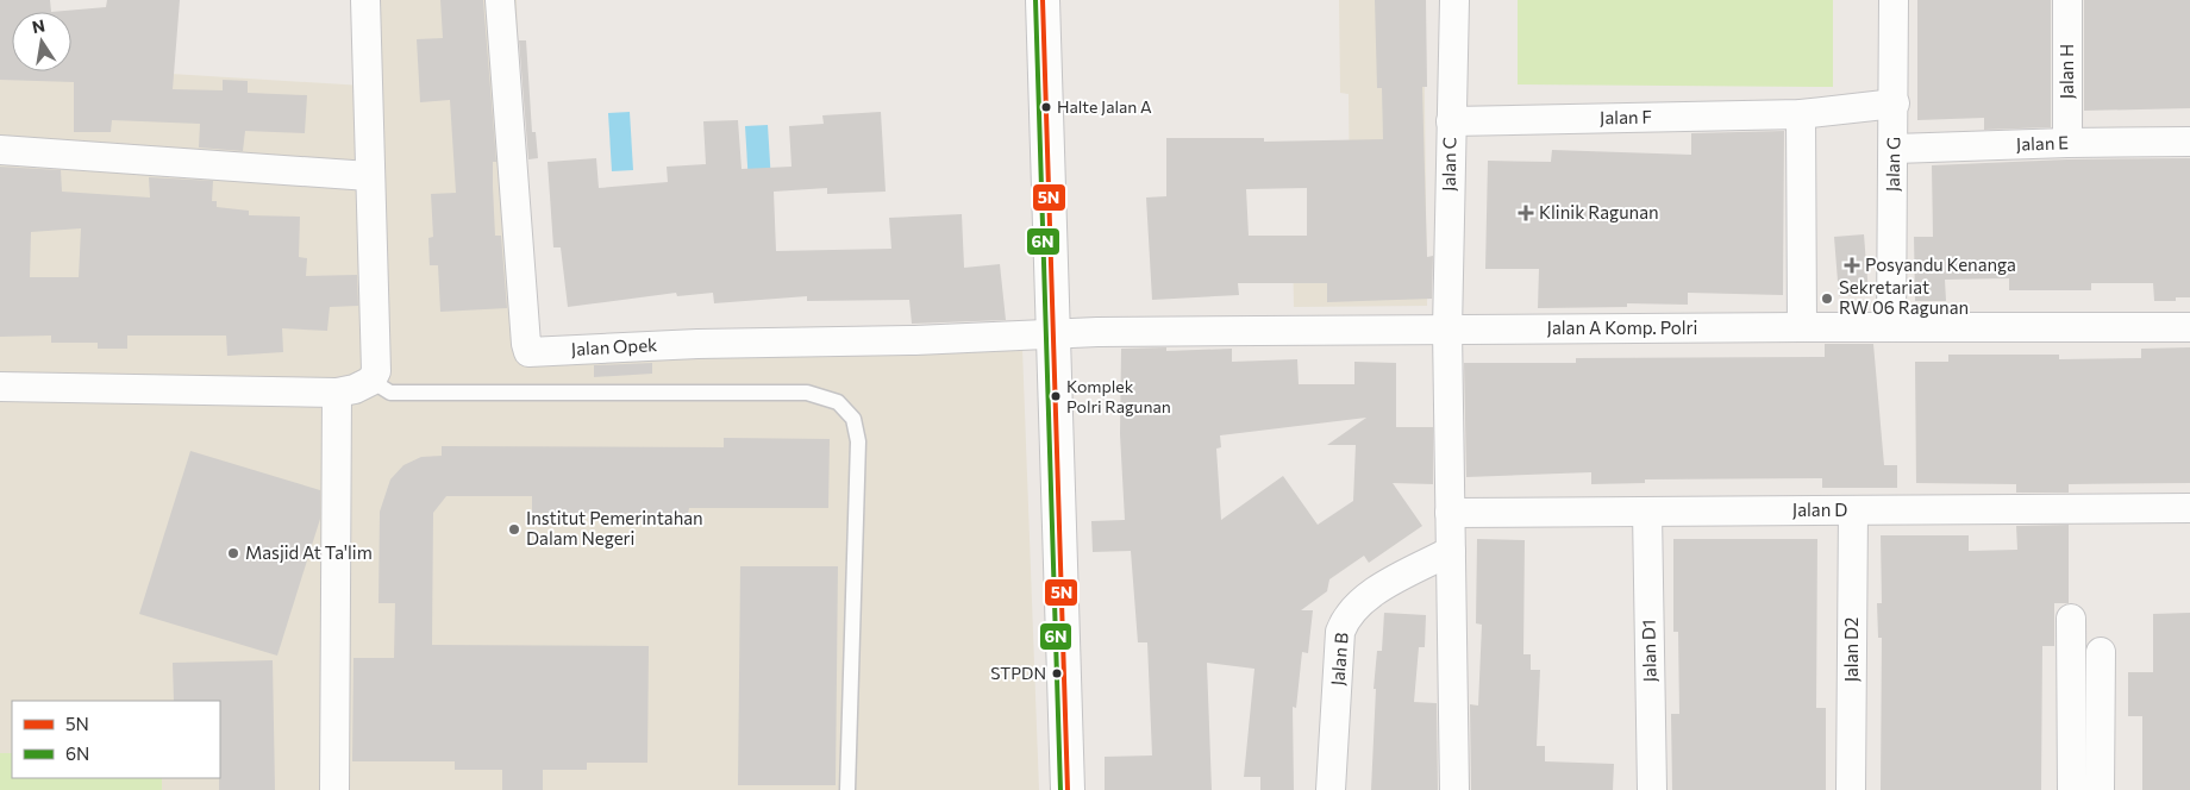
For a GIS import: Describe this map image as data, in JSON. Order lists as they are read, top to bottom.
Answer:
{
  "streets": {
    "street": [
      "Jalan H",
      "Jalan F",
      "Jalan E",
      "Jalan C",
      "Jalan G",
      "Jalan A Komp. Polri",
      "Jalan Opek",
      "Jalan D",
      "Jalan D2",
      "Jalan D1",
      "Jalan B"
    ]
  },
  "crossings": [
    ["Jalan H", "Jalan E"],
    ["Jalan F", "Jalan C"],
    ["Jalan F", "Jalan G"],
    ["Jalan E", "Jalan G"],
    ["Jalan C", "Jalan A Komp. Polri"],
    ["Jalan G", "Jalan A Komp. Polri"],
    ["Jalan A Komp. Polri", "Jalan Opek"],
    ["Jalan D", "Jalan D2"],
    ["Jalan D", "Jalan D1"]
  ],
  "places": {
    "other": [
      "Halte Jalan A",
      "Sekretariat RW 06 Ragunan",
      "Komplek Polri Ragunan",
      "Institut Pemerintahan Dalam Negeri",
      "Masjid At Ta'lim",
      "STPDN"
    ],
    "health": ["Klinik Ragunan", "Posyandu Kenanga"]
  },
  "lines": ["transit line 5N", "transit line 6N"],
  "legend": ["5N", "6N"],
  "north": "top"
}
